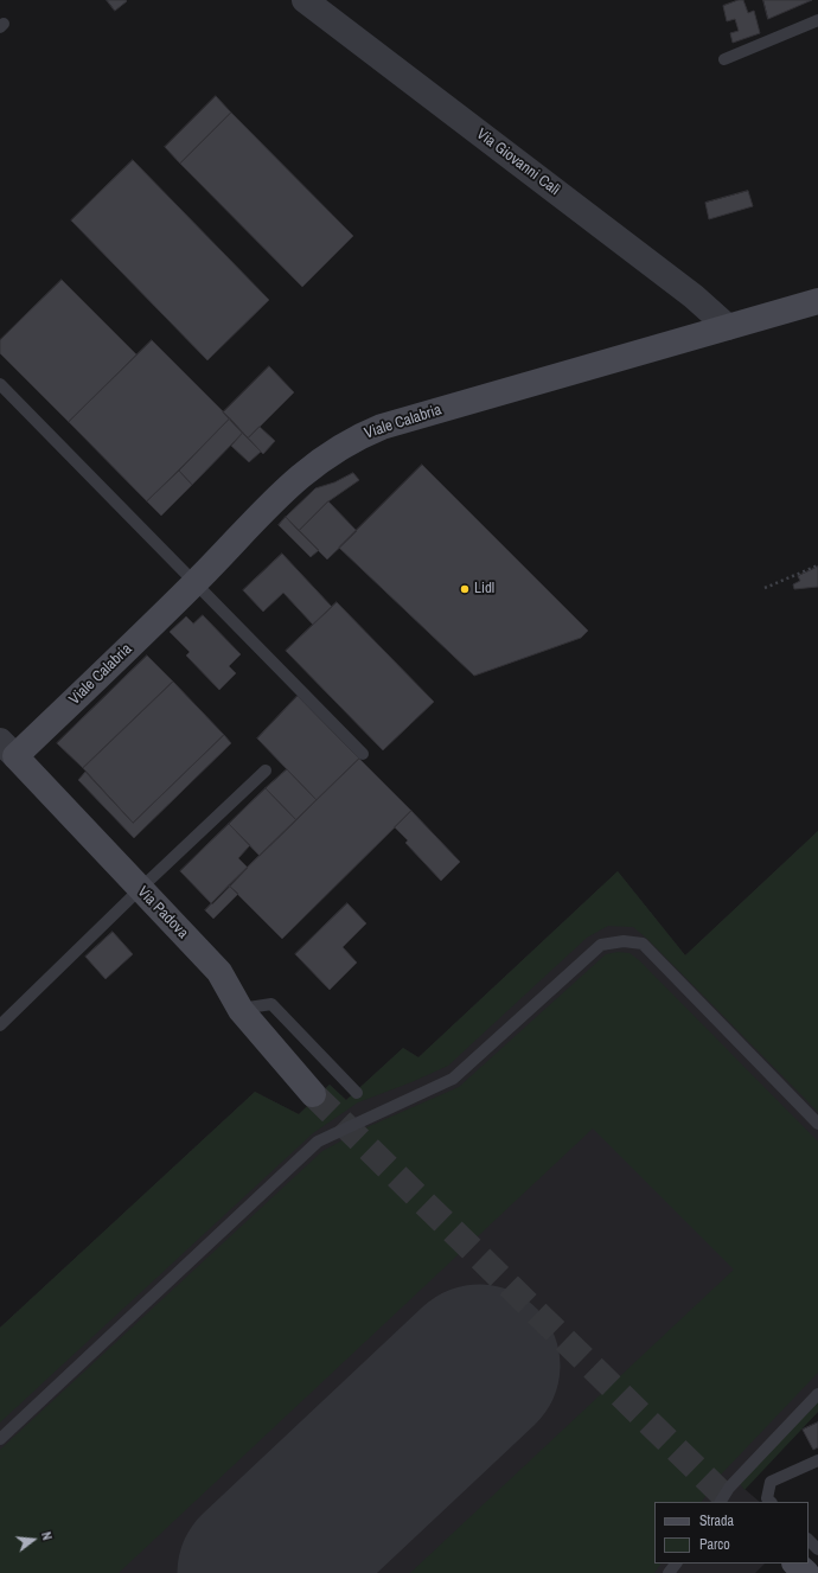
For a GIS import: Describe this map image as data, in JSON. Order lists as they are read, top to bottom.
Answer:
{
  "streets": {
    "main road": ["Viale Calabria", "Via Padova"],
    "street": ["Via Giovanni Calì"]
  },
  "crossings": [
    ["Via Giovanni Calì", "Viale Calabria"],
    ["Viale Calabria", "Via Padova"]
  ],
  "places": ["Lidl"],
  "legend": ["Strada", "Parco"],
  "north": "right"
}
